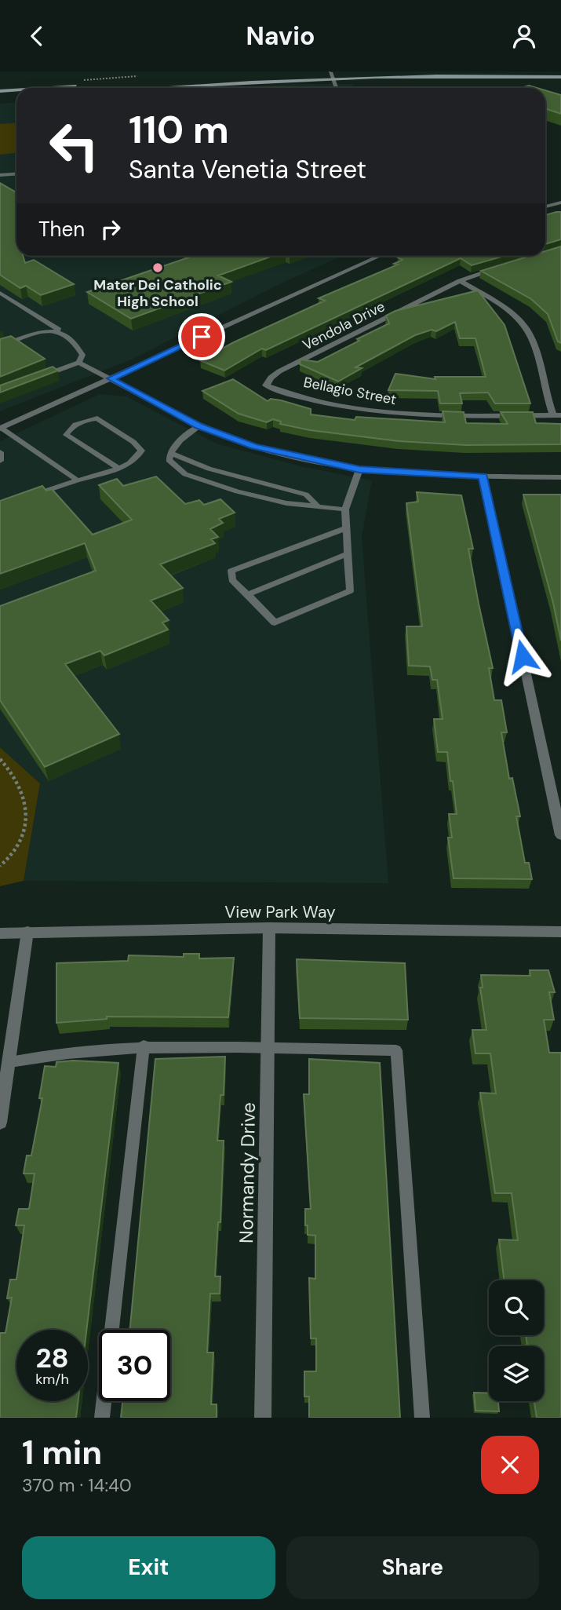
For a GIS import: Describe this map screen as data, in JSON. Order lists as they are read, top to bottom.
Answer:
{
  "streets": {
    "street": [
      "Vendola Drive",
      "Bellagio Street",
      "View Park Way",
      "Normandy Drive"
    ]
  },
  "crossings": [
    ["Vendola Drive", "Bellagio Street"],
    ["View Park Way", "Normandy Drive"]
  ],
  "places": ["Mater Dei Catholic High School"],
  "page": {
    "header": "Navio",
    "turn": ["110 m", "Santa Venetia Street"],
    "then": "Then",
    "speed": "28 km/h",
    "limit": "30",
    "heading": ["1 min", "370 m · 14:40"],
    "buttons": ["Exit", "Share"]
  }
}
